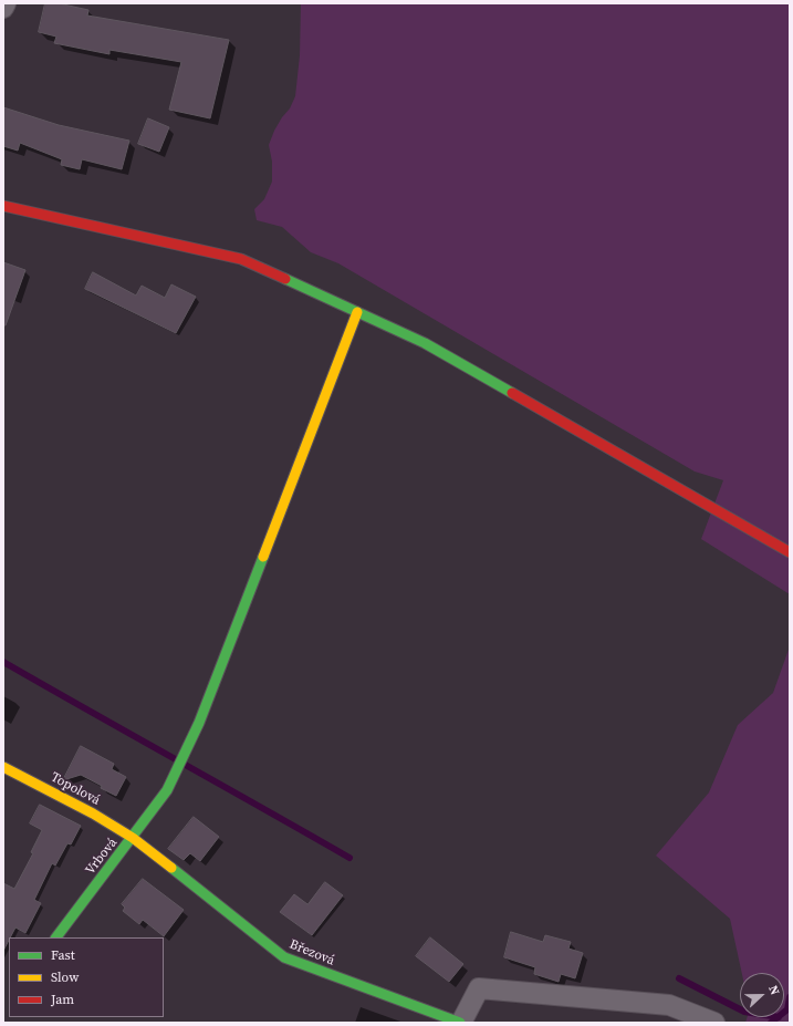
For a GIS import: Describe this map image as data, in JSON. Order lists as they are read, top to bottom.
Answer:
{
  "streets": {
    "street": ["Topolová", "Vrbová", "Březová"]
  },
  "crossings": [
    ["Topolová", "Vrbová"],
    ["Topolová", "Březová"],
    ["Vrbová", "Březová"]
  ],
  "legend": ["Fast", "Slow", "Jam"],
  "north": "right"
}
